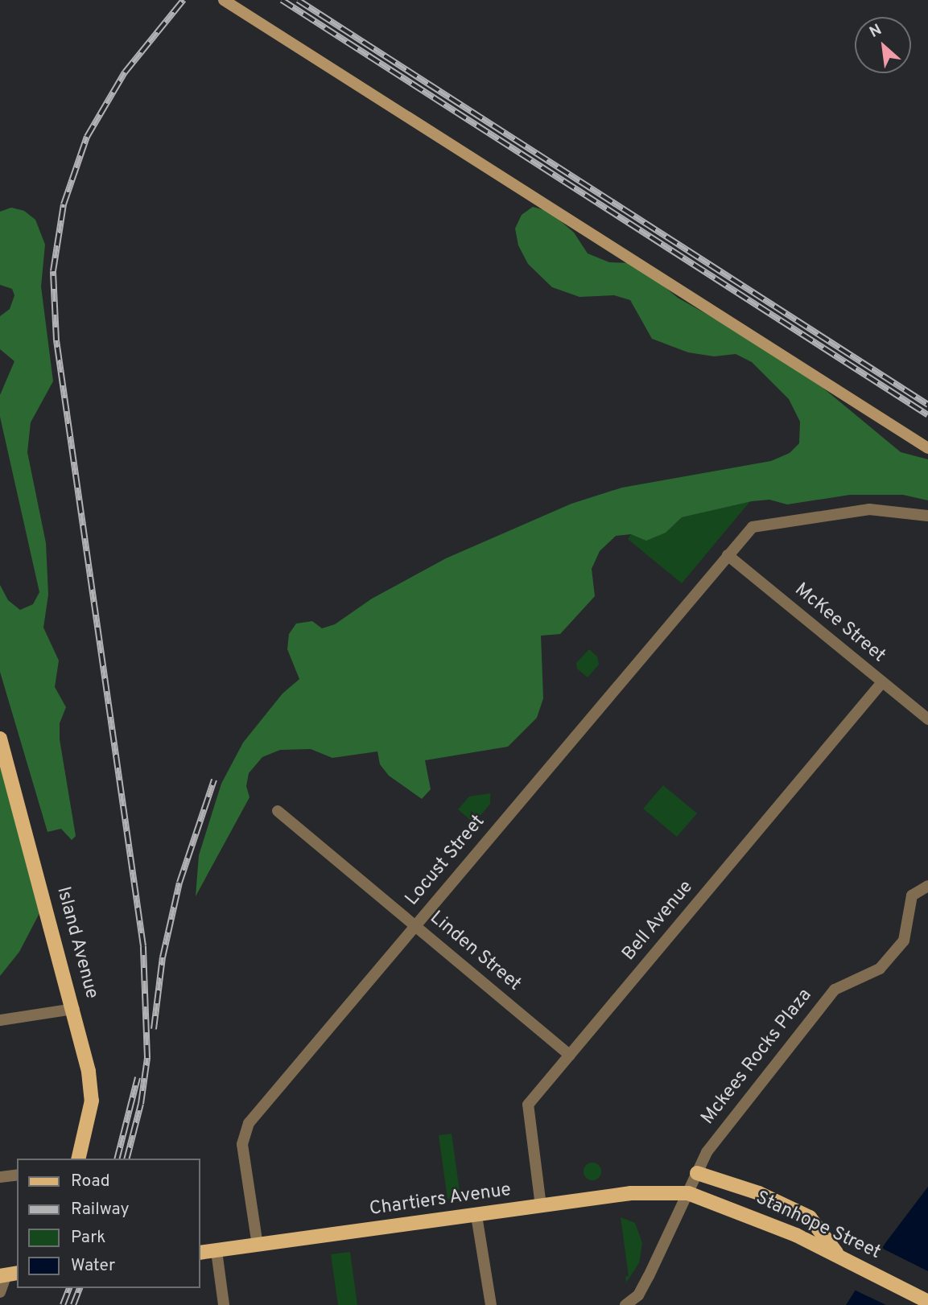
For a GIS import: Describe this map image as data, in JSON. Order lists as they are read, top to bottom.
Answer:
{
  "streets": {
    "main road": ["Island Avenue", "Chartiers Avenue", "Stanhope Street"],
    "street": [
      "McKee Street",
      "Locust Street",
      "Bell Avenue",
      "Linden Street",
      "Mckees Rocks Plaza"
    ]
  },
  "crossings": [
    ["McKee Street", "Locust Street"],
    ["McKee Street", "Bell Avenue"],
    ["Locust Street", "Linden Street"],
    ["Locust Street", "Chartiers Avenue"],
    ["Bell Avenue", "Linden Street"],
    ["Bell Avenue", "Chartiers Avenue"],
    ["Mckees Rocks Plaza", "Chartiers Avenue"],
    ["Mckees Rocks Plaza", "Stanhope Street"],
    ["Chartiers Avenue", "Stanhope Street"]
  ],
  "legend": [
    "Road",
    "Railway",
    "Park",
    "Water"
  ],
  "north": "top left"
}
